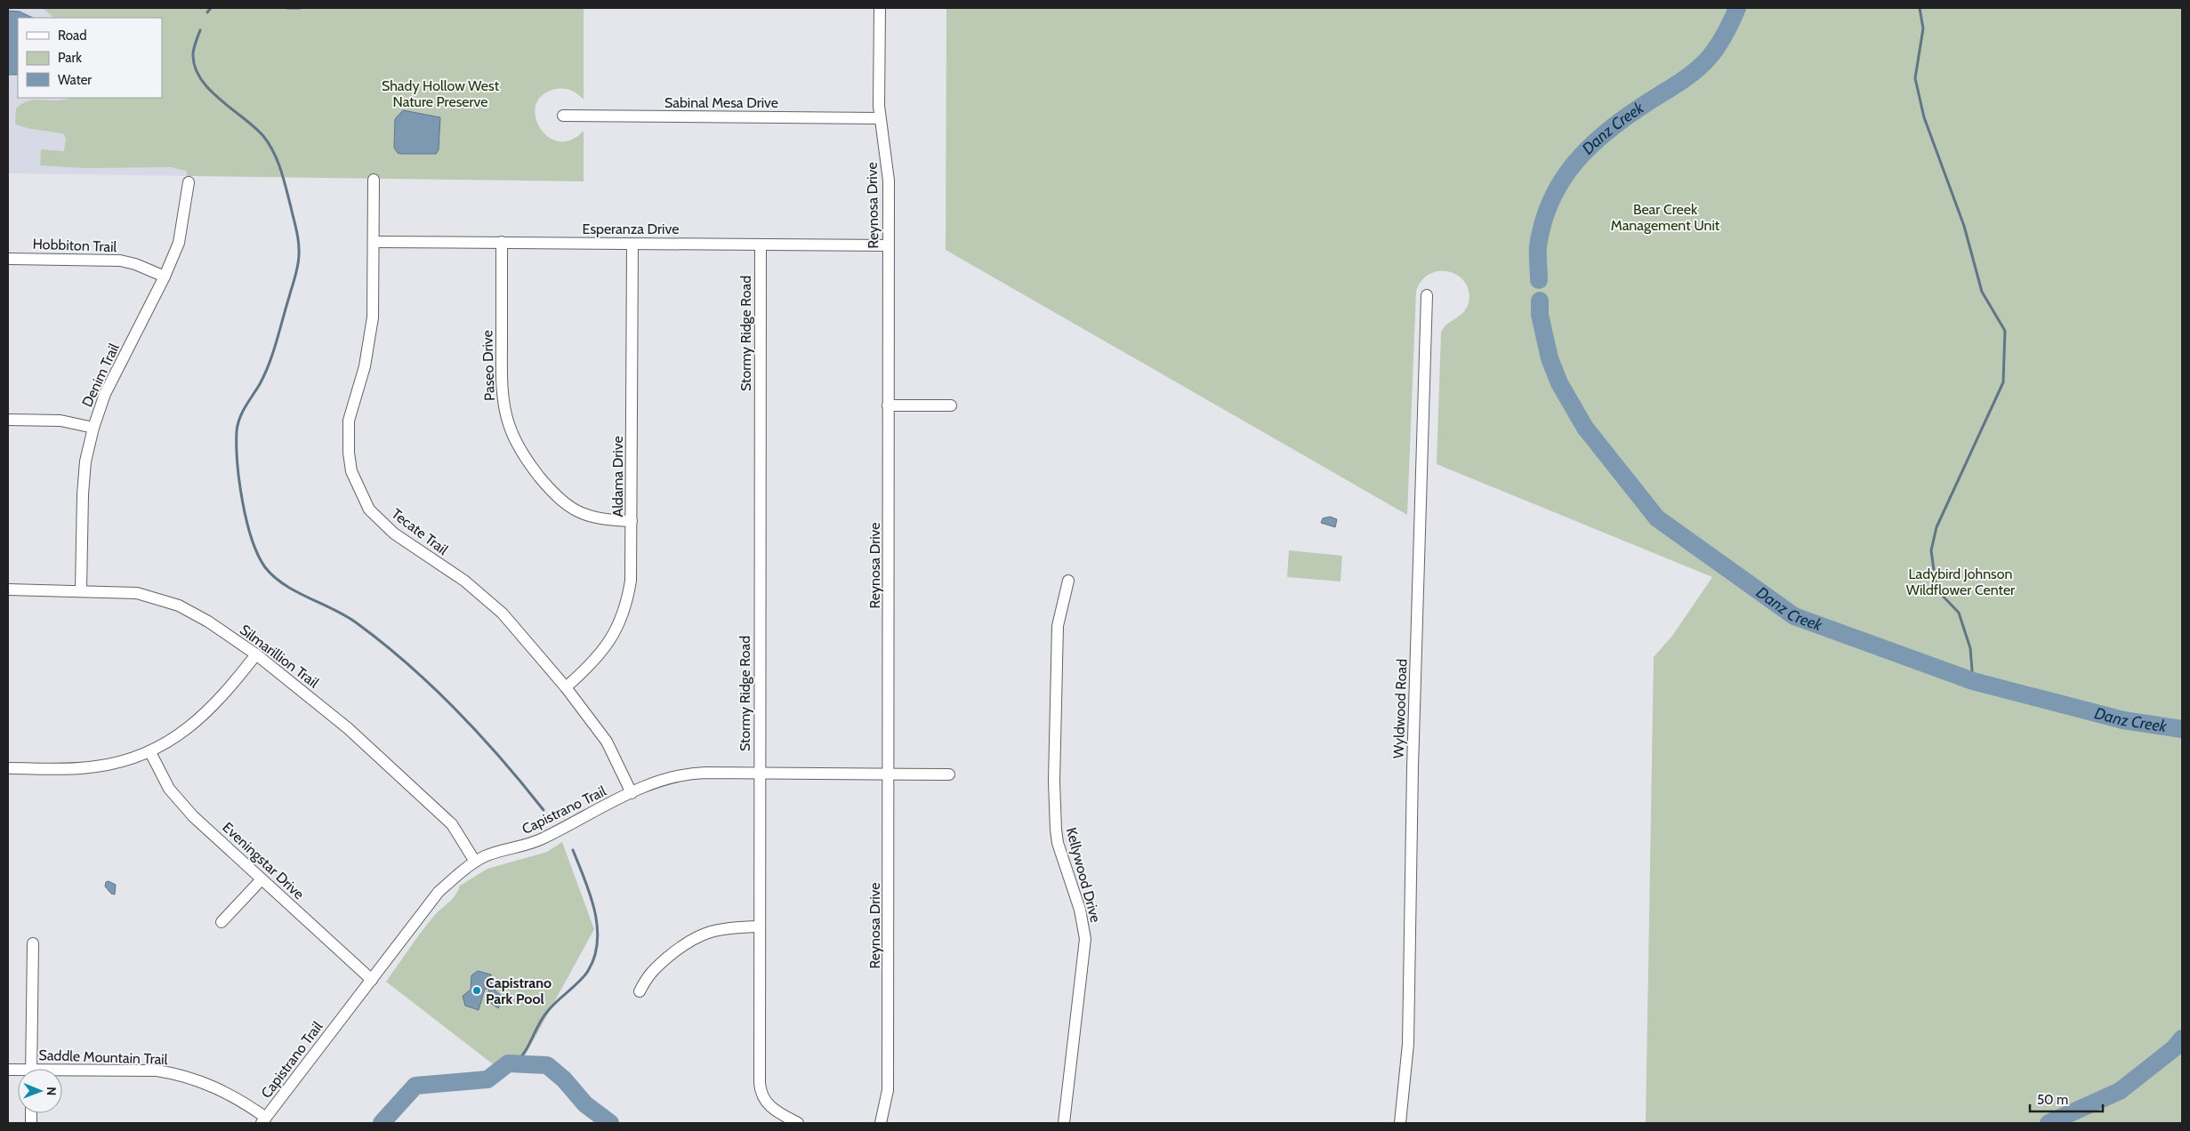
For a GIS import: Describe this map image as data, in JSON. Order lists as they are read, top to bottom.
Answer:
{
  "streets": {
    "street": [
      "Sabinal Mesa Drive",
      "Reynosa Drive",
      "Esperanza Drive",
      "Hobbiton Trail",
      "Stormy Ridge Road",
      "Paseo Drive",
      "Denim Trail",
      "Aldama Drive",
      "Tecate Trail",
      "Silmarillion Trail",
      "Wyldwood Road",
      "Capistrano Trail",
      "Eveningstar Drive",
      "Kellywood Drive",
      "Saddle Mountain Trail"
    ]
  },
  "crossings": [
    ["Sabinal Mesa Drive", "Reynosa Drive"],
    ["Reynosa Drive", "Esperanza Drive"],
    ["Reynosa Drive", "Capistrano Trail"],
    ["Esperanza Drive", "Stormy Ridge Road"],
    ["Esperanza Drive", "Paseo Drive"],
    ["Esperanza Drive", "Aldama Drive"],
    ["Esperanza Drive", "Tecate Trail"],
    ["Hobbiton Trail", "Denim Trail"],
    ["Stormy Ridge Road", "Capistrano Trail"],
    ["Paseo Drive", "Aldama Drive"],
    ["Denim Trail", "Silmarillion Trail"],
    ["Aldama Drive", "Tecate Trail"],
    ["Tecate Trail", "Capistrano Trail"],
    ["Silmarillion Trail", "Capistrano Trail"],
    ["Capistrano Trail", "Eveningstar Drive"],
    ["Capistrano Trail", "Saddle Mountain Trail"]
  ],
  "water": ["Danz Creek"],
  "parks": ["Shady Hollow West Nature Preserve", "Bear Creek Management Unit", "Ladybird Johnson Wildflower Center"],
  "places": ["Capistrano Park Pool"],
  "legend": ["Road", "Park", "Water"],
  "scale_bar": "50 m",
  "north": "right"
}
